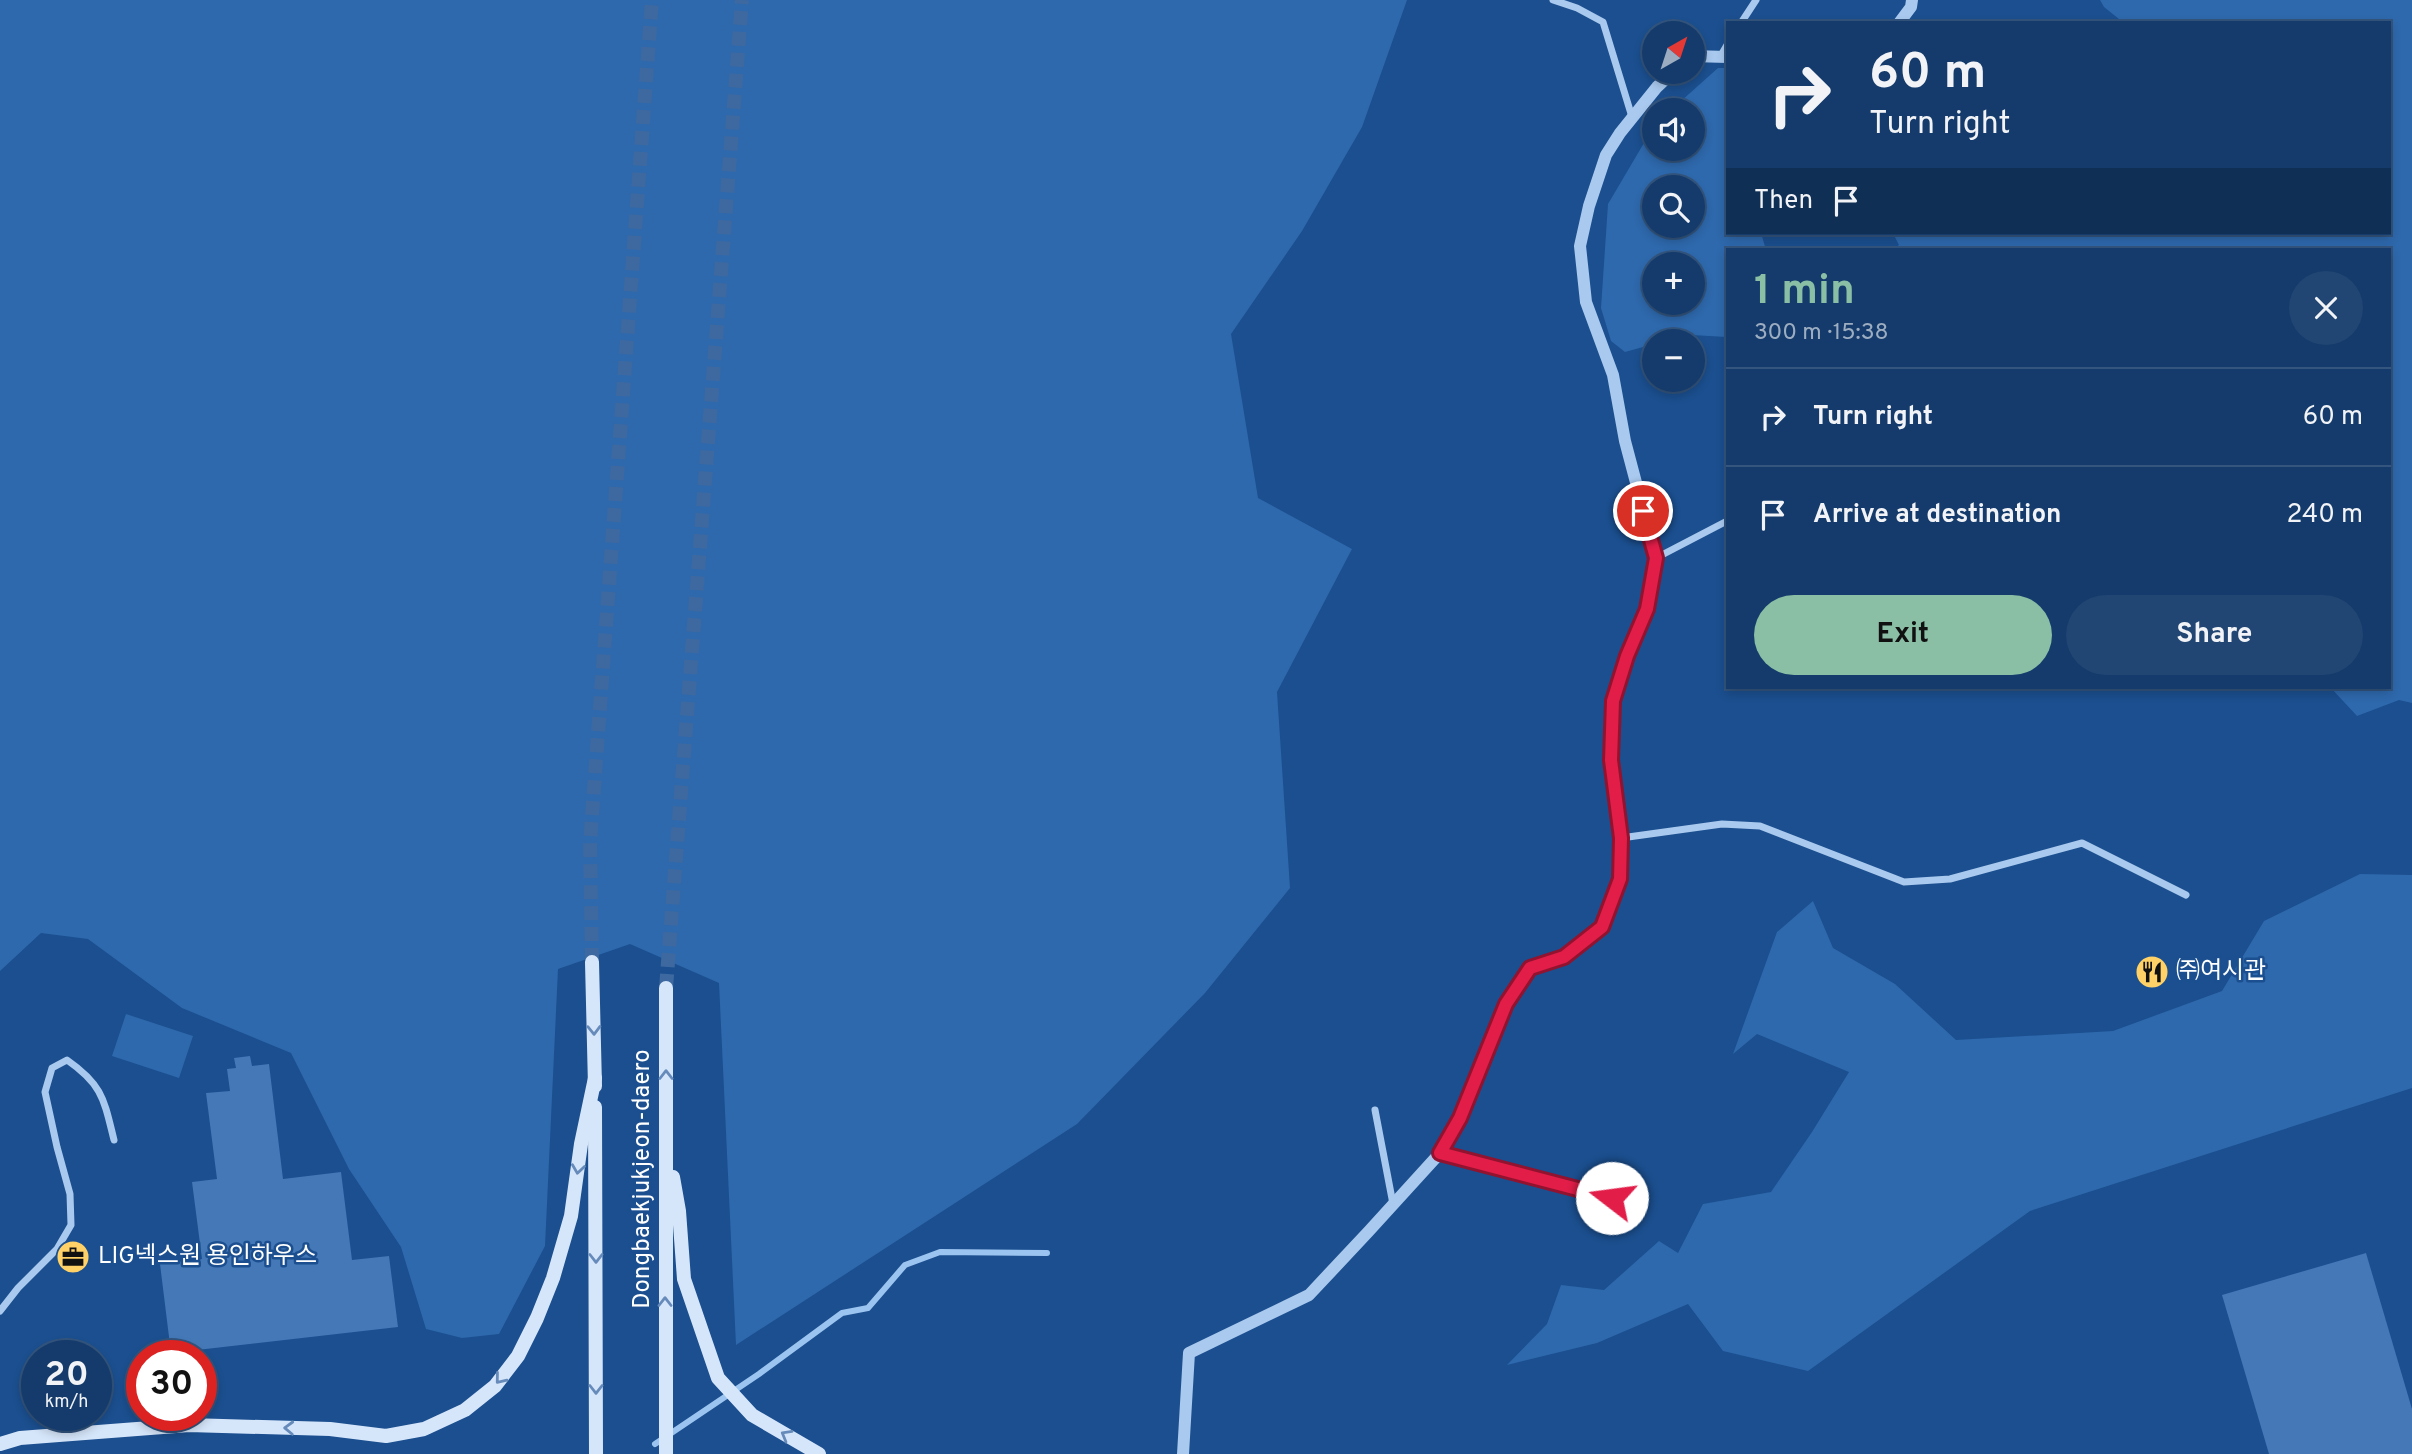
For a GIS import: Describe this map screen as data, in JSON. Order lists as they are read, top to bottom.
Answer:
{
  "streets": {
    "main road": ["Dongbaekjukjeon-daero"]
  },
  "places": {
    "restaurant": ["㈜여시관"],
    "office": ["LIG넥스원 용인하우스"]
  },
  "north": "top right",
  "page": {
    "map_buttons": ["+", "−"],
    "turn": ["60 m", "Turn right"],
    "then": "Then",
    "heading": ["1 min", "300 m · 15:38"],
    "list": [
      {
        "name": "Turn right",
        "value": "60 m"
      },
      {
        "name": "Arrive at destination",
        "value": "240 m"
      }
    ],
    "buttons": ["Exit", "Share"],
    "speed": "20 km/h",
    "limit": "30"
  }
}
